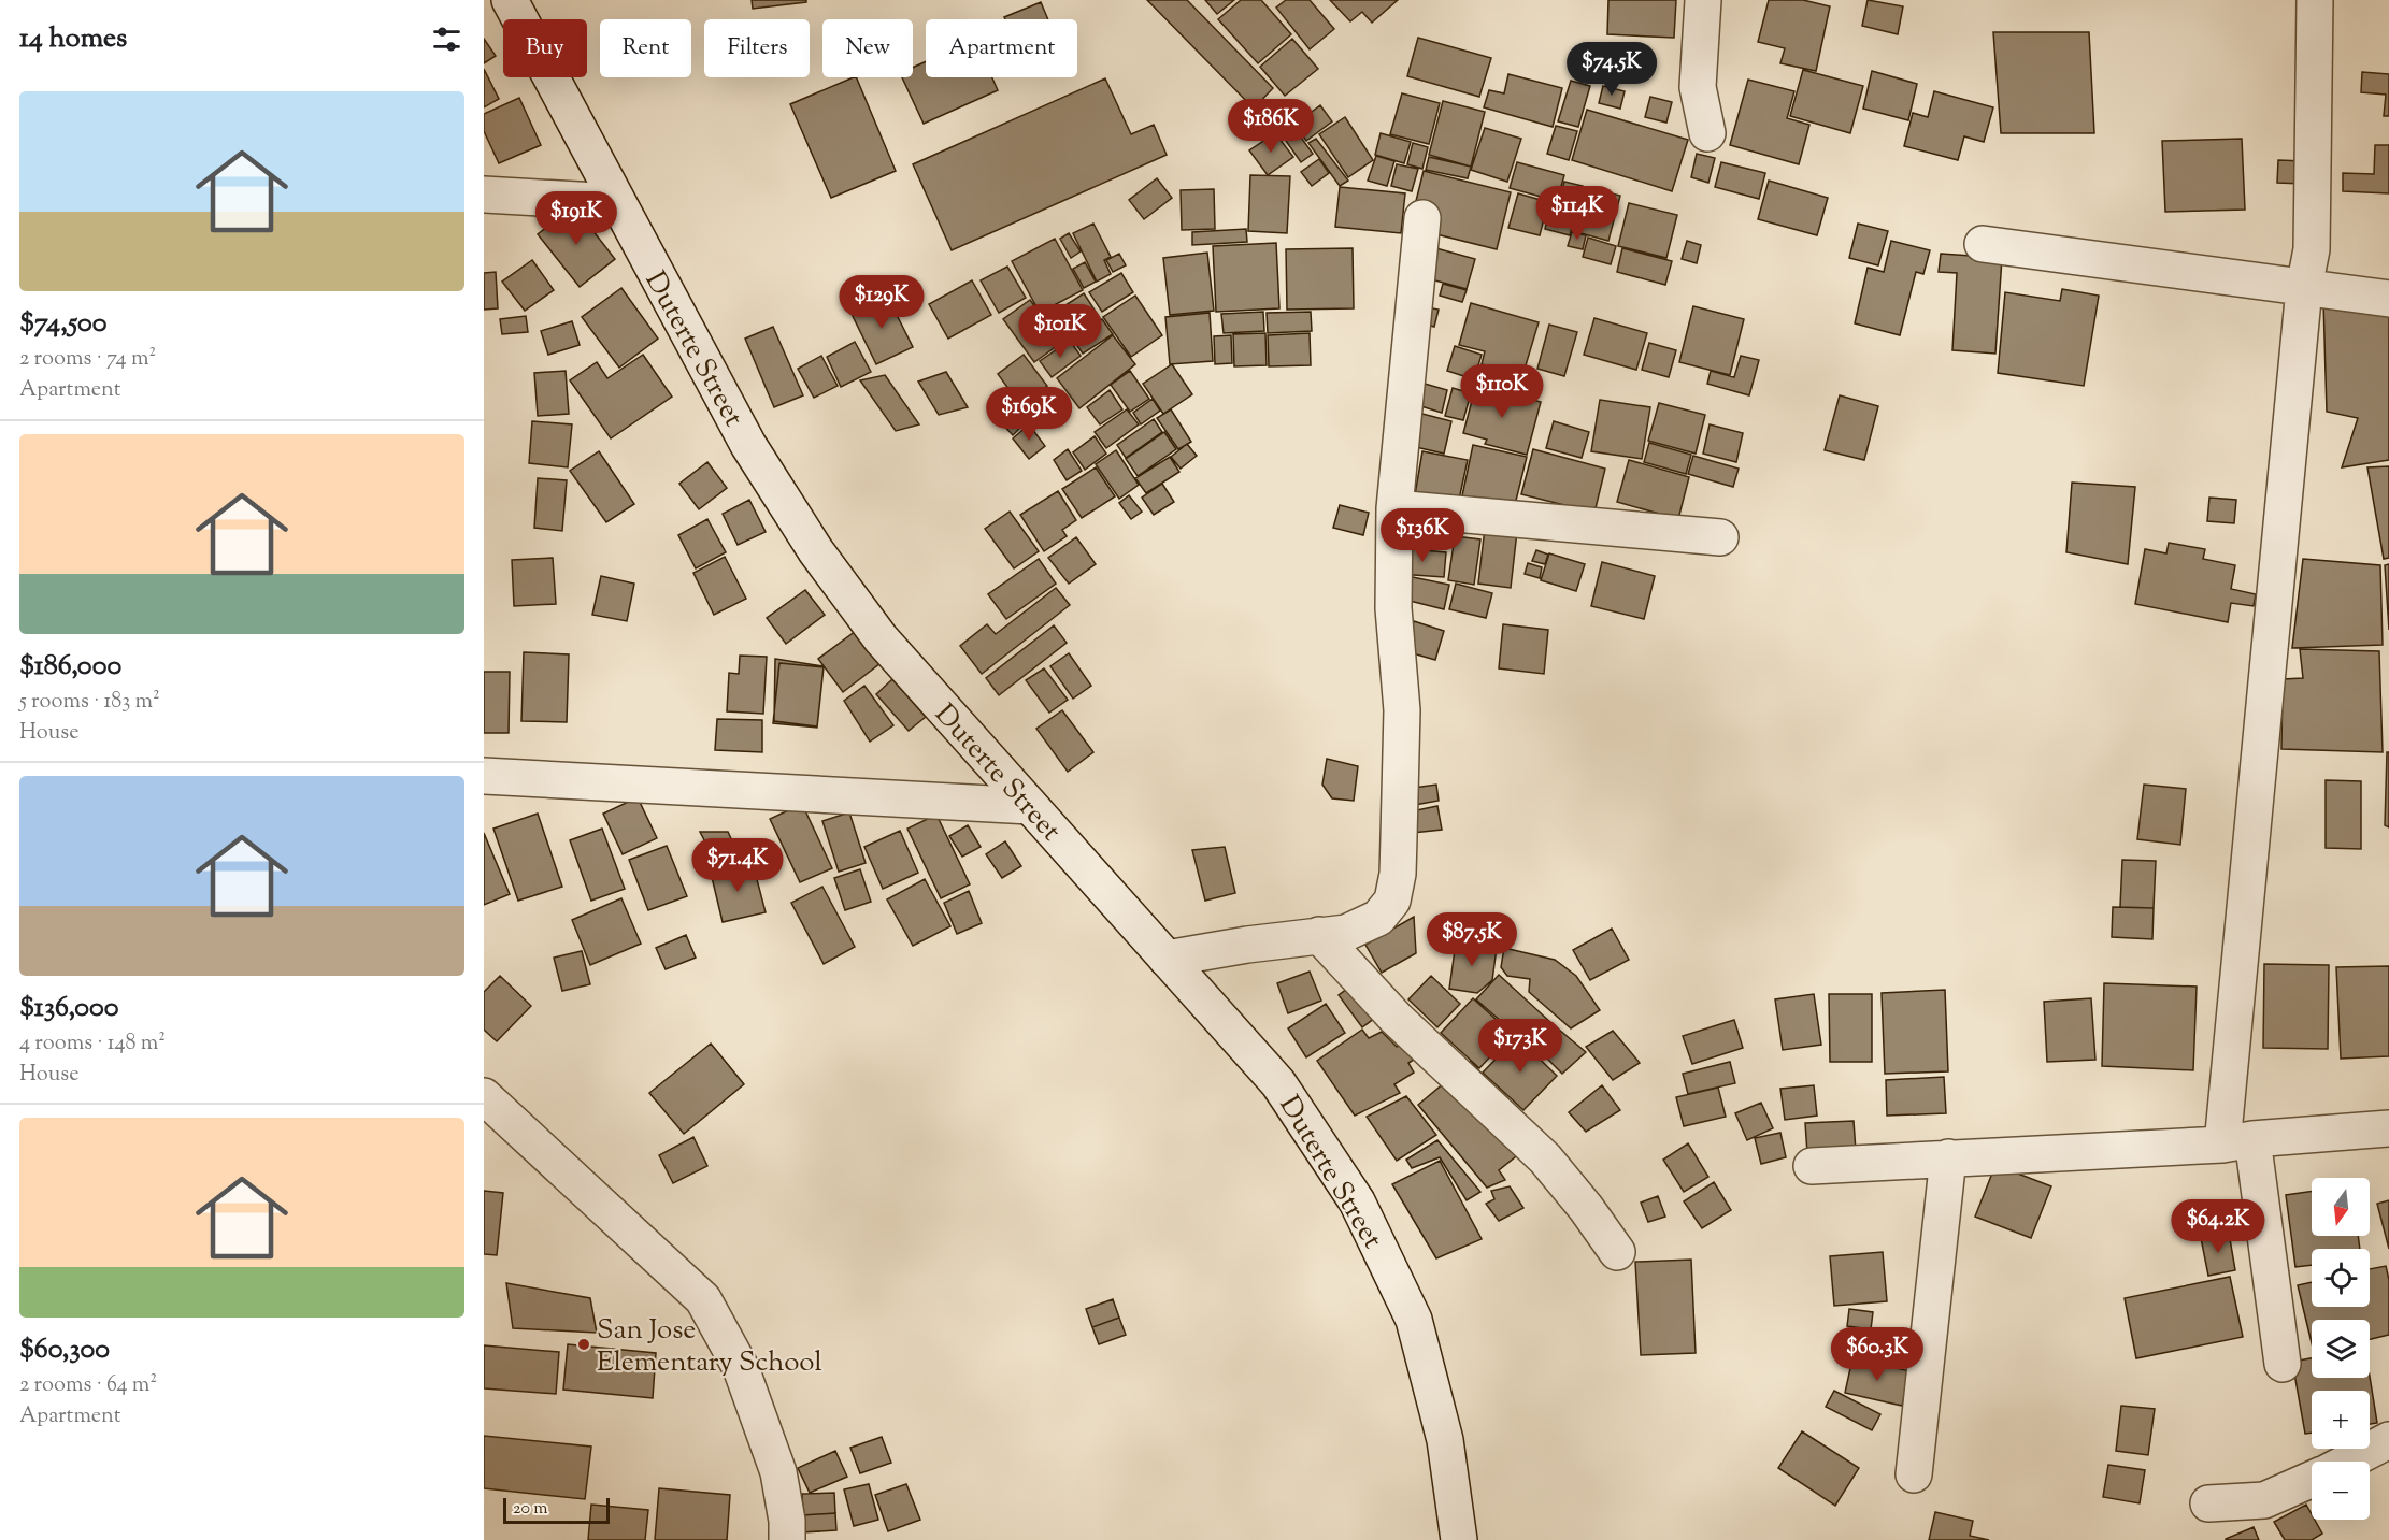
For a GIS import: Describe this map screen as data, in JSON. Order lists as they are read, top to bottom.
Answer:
{
  "streets": {
    "street": ["Duterte Street"]
  },
  "places": ["San Jose Elementary School"],
  "scale_bar": "20 m",
  "north": "bottom",
  "page": {
    "heading": "14 homes",
    "chip": [
      "Buy",
      "Rent",
      "Filters",
      "New",
      "Apartment"
    ],
    "price": [
      "$74.5K",
      "$186K",
      "$114K",
      "$191K",
      "$129K",
      "$101K",
      "$110K",
      "$169K",
      "$136K",
      "$71.4K",
      "$87.5K",
      "$173K",
      "$64.2K",
      "$60.3K"
    ],
    "list": [
      {
        "name": "$74,500",
        "note": "2 rooms · 74 m² · Apartment"
      },
      {
        "name": "$186,000",
        "note": "5 rooms · 183 m² · House"
      },
      {
        "name": "$136,000",
        "note": "4 rooms · 148 m² · House"
      },
      {
        "name": "$60,300",
        "note": "2 rooms · 64 m² · Apartment"
      }
    ],
    "map_buttons": ["+", "−"],
    "scale": "20 m"
  }
}
